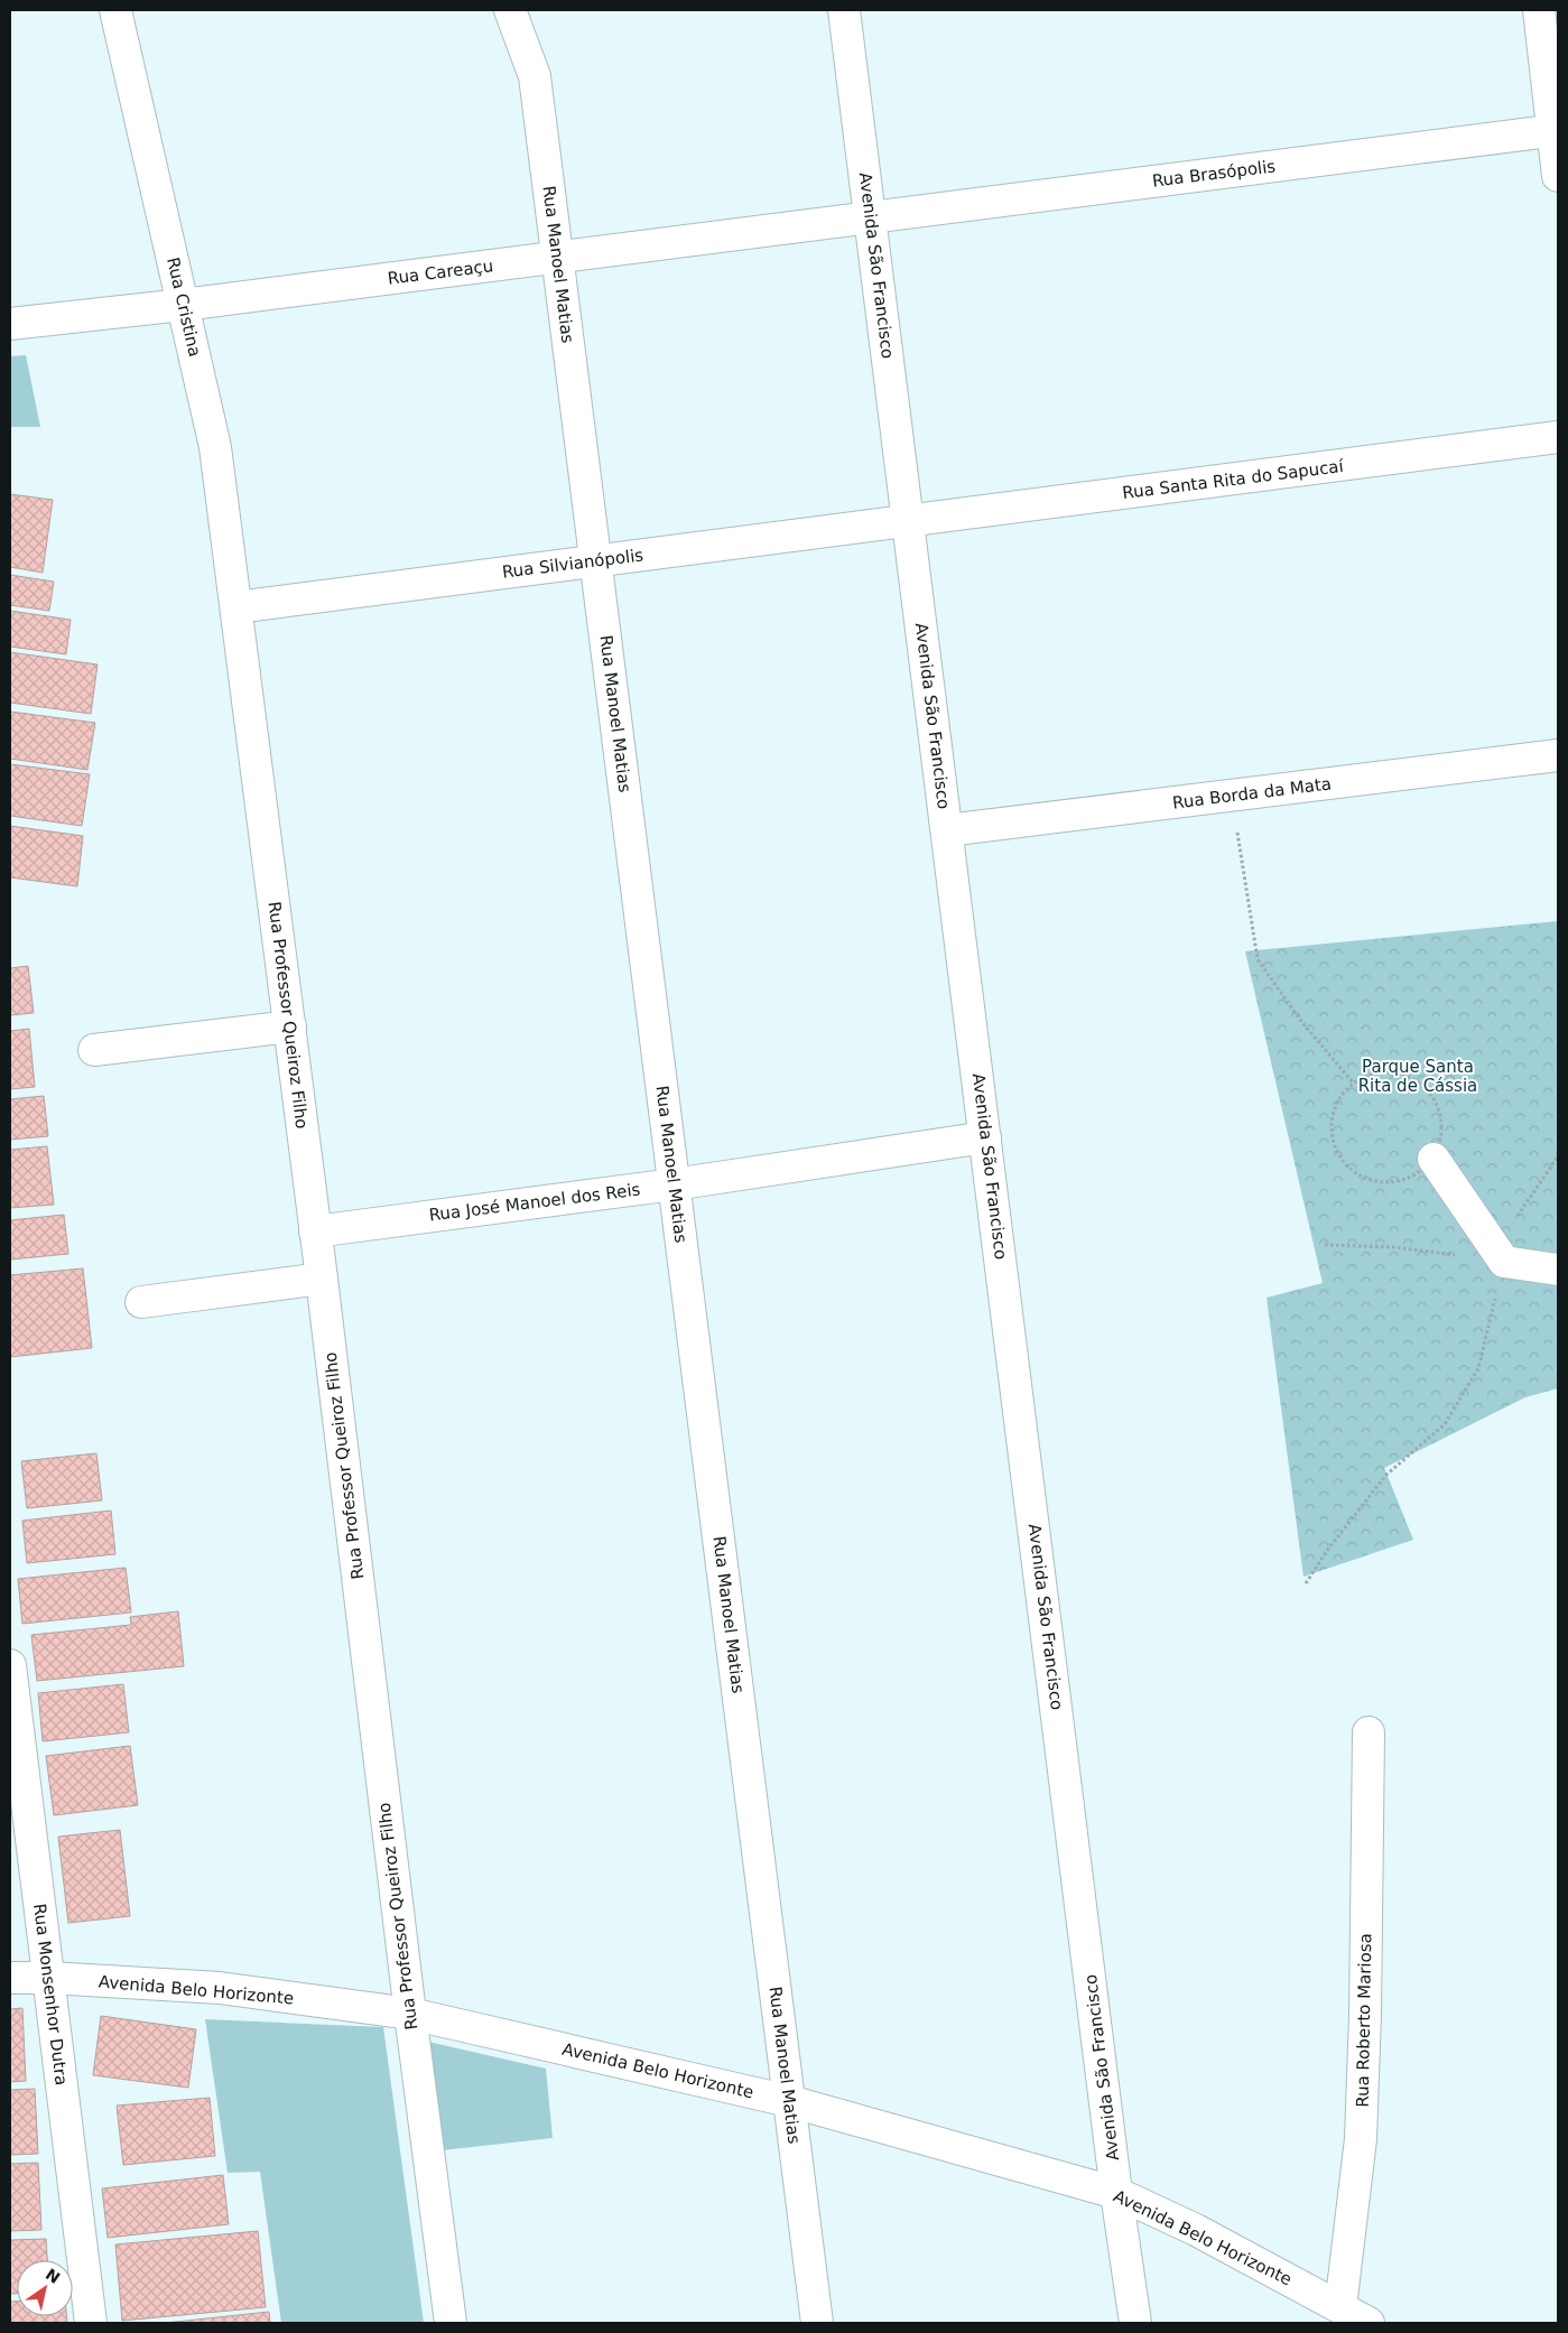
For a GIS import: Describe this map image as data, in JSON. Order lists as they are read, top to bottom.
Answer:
{
  "streets": {
    "street": [
      "Rua Brasópolis",
      "Rua Manoel Matias",
      "Avenida São Francisco",
      "Rua Careaçu",
      "Rua Cristina",
      "Rua Santa Rita do Sapucaí",
      "Rua Silvianópolis",
      "Rua Borda da Mata",
      "Rua Professor Queiroz Filho",
      "Rua José Manoel dos Reis",
      "Avenida Belo Horizonte",
      "Rua Monsenhor Dutra",
      "Rua Roberto Mariosa"
    ]
  },
  "crossings": [
    ["Rua Brasópolis", "Avenida São Francisco"],
    ["Rua Brasópolis", "Rua Careaçu"],
    ["Rua Manoel Matias", "Rua Careaçu"],
    ["Rua Manoel Matias", "Rua Silvianópolis"],
    ["Rua Manoel Matias", "Rua José Manoel dos Reis"],
    ["Rua Manoel Matias", "Avenida Belo Horizonte"],
    ["Avenida São Francisco", "Rua Careaçu"],
    ["Avenida São Francisco", "Rua Santa Rita do Sapucaí"],
    ["Avenida São Francisco", "Rua Silvianópolis"],
    ["Avenida São Francisco", "Rua Borda da Mata"],
    ["Avenida São Francisco", "Rua José Manoel dos Reis"],
    ["Avenida São Francisco", "Avenida Belo Horizonte"],
    ["Rua Careaçu", "Rua Cristina"],
    ["Rua Cristina", "Rua Silvianópolis"],
    ["Rua Cristina", "Rua Professor Queiroz Filho"],
    ["Rua Santa Rita do Sapucaí", "Rua Silvianópolis"],
    ["Rua Silvianópolis", "Rua Professor Queiroz Filho"],
    ["Rua Professor Queiroz Filho", "Rua José Manoel dos Reis"],
    ["Rua Professor Queiroz Filho", "Avenida Belo Horizonte"],
    ["Avenida Belo Horizonte", "Rua Monsenhor Dutra"],
    ["Avenida Belo Horizonte", "Rua Roberto Mariosa"]
  ],
  "parks": ["Parque Santa Rita de Cássia"],
  "north": "top right"
}
